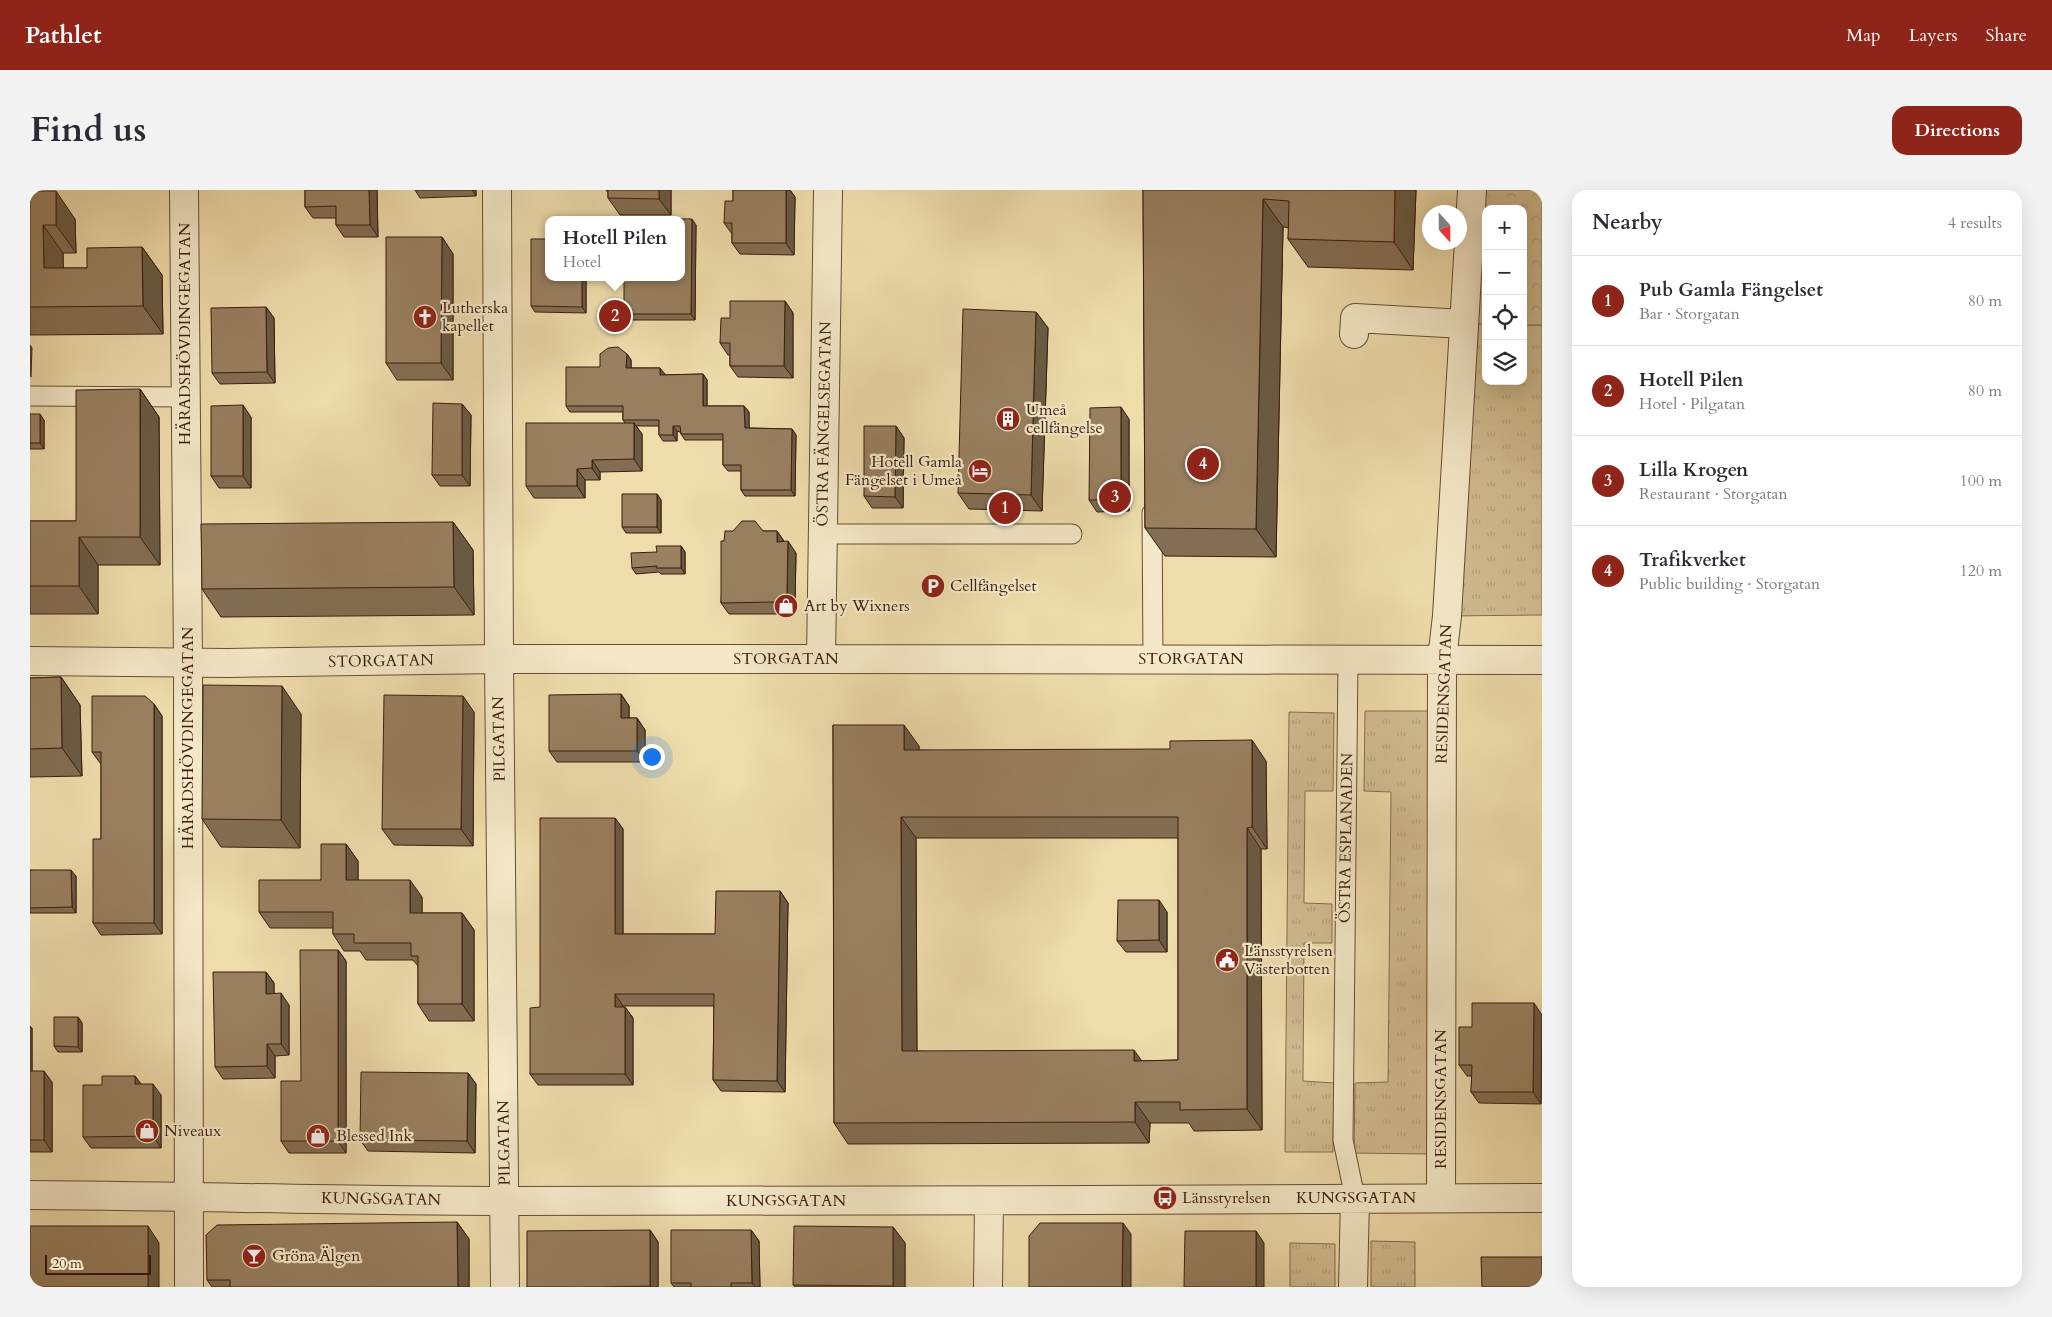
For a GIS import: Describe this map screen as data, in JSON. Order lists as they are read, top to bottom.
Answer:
{
  "streets": {
    "street": [
      "HÄRADSHÖVDINGEGATAN",
      "ÖSTRA FÄNGELSEGATAN",
      "STORGATAN",
      "RESIDENSGATAN",
      "PILGATAN",
      "ÖSTRA ESPLANADEN",
      "KUNGSGATAN"
    ]
  },
  "crossings": [
    ["HÄRADSHÖVDINGEGATAN", "STORGATAN"],
    ["HÄRADSHÖVDINGEGATAN", "KUNGSGATAN"],
    ["ÖSTRA FÄNGELSEGATAN", "STORGATAN"],
    ["STORGATAN", "RESIDENSGATAN"],
    ["STORGATAN", "PILGATAN"],
    ["STORGATAN", "ÖSTRA ESPLANADEN"],
    ["RESIDENSGATAN", "KUNGSGATAN"],
    ["PILGATAN", "KUNGSGATAN"],
    ["ÖSTRA ESPLANADEN", "KUNGSGATAN"]
  ],
  "places": {
    "church": ["Lutherska kapellet"],
    "building": ["Umeå cellfängelse"],
    "hotel": ["Hotell Gamla Fängelset i Umeå"],
    "parking": ["Cellfängelset"],
    "shop": ["Art by Wixners", "Niveaux", "Blessed Ink"],
    "public building": ["Länsstyrelsen Västerbotten"],
    "bus stop": ["Länsstyrelsen"],
    "bar": ["Gröna Älgen"]
  },
  "scale_bar": "20 m",
  "north": "bottom",
  "page": {
    "header": "Pathlet",
    "nav": ["Map", "Layers", "Share"],
    "title": "Find us",
    "buttons": "Directions",
    "heading": ["Nearby", "4 results"],
    "map_buttons": ["+", "−"],
    "popup": ["Hotell Pilen", "Hotel"],
    "list": [
      {
        "mark": "1",
        "name": "Pub Gamla Fängelset",
        "note": "Bar · Storgatan",
        "value": "80 m"
      },
      {
        "mark": "2",
        "name": "Hotell Pilen",
        "note": "Hotel · Pilgatan",
        "value": "80 m"
      },
      {
        "mark": "3",
        "name": "Lilla Krogen",
        "note": "Restaurant · Storgatan",
        "value": "100 m"
      },
      {
        "mark": "4",
        "name": "Trafikverket",
        "note": "Public building · Storgatan",
        "value": "120 m"
      }
    ],
    "pins": [
      "2",
      "4",
      "3",
      "1"
    ],
    "scale": "20 m"
  }
}
